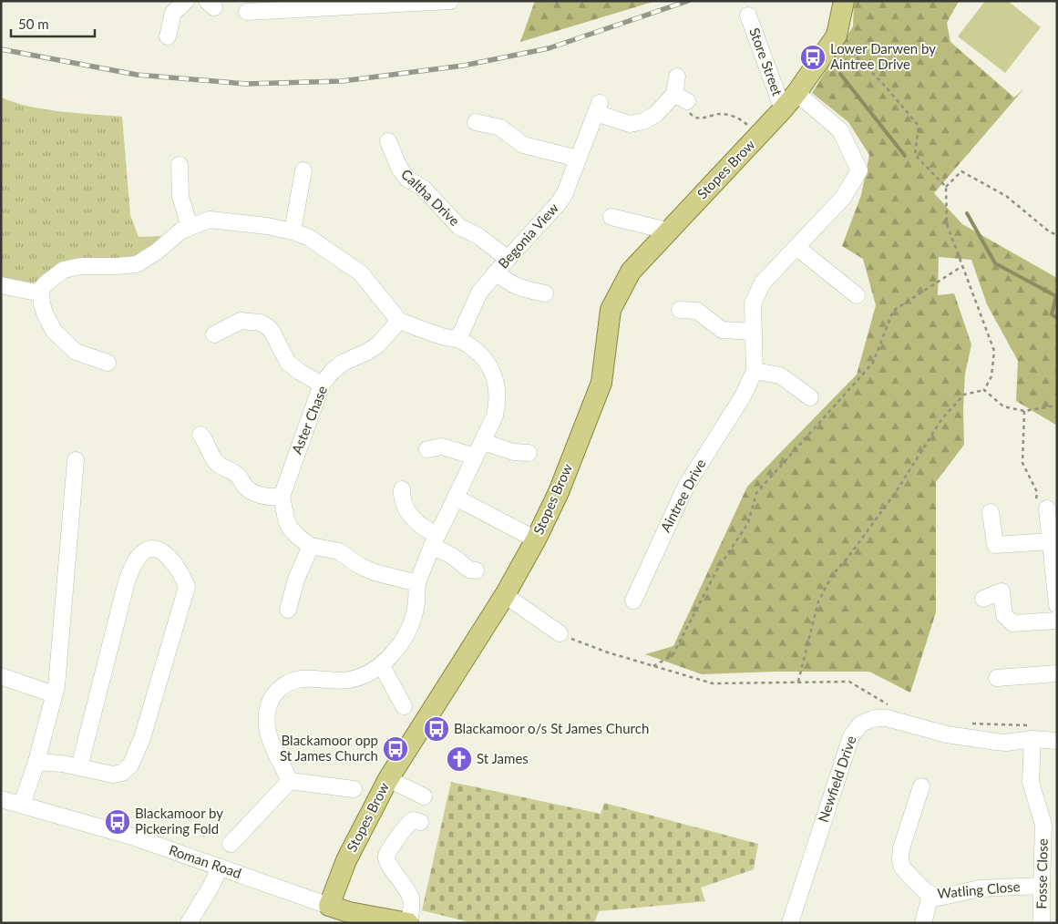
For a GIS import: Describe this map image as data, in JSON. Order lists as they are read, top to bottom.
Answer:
{
  "streets": {
    "main road": ["Stopes Brow", "Roman Road"],
    "street": [
      "Store Street",
      "Caltha Drive",
      "Begonia View",
      "Aster Chase",
      "Aintree Drive",
      "Newfield Drive",
      "Fosse Close",
      "Watling Close"
    ]
  },
  "crossings": [
    ["Store Street", "Stopes Brow"],
    ["Stopes Brow", "Aintree Drive"],
    ["Stopes Brow", "Roman Road"],
    ["Caltha Drive", "Begonia View"],
    ["Newfield Drive", "Fosse Close"],
    ["Fosse Close", "Watling Close"]
  ],
  "places": {
    "bus stop": [
      "Lower Darwen by Aintree Drive",
      "Blackamoor o/s St James Church",
      "Blackamoor opp St James Church",
      "Blackamoor by Pickering Fold"
    ],
    "church": ["St James"]
  },
  "scale_bar": "50 m"
}
